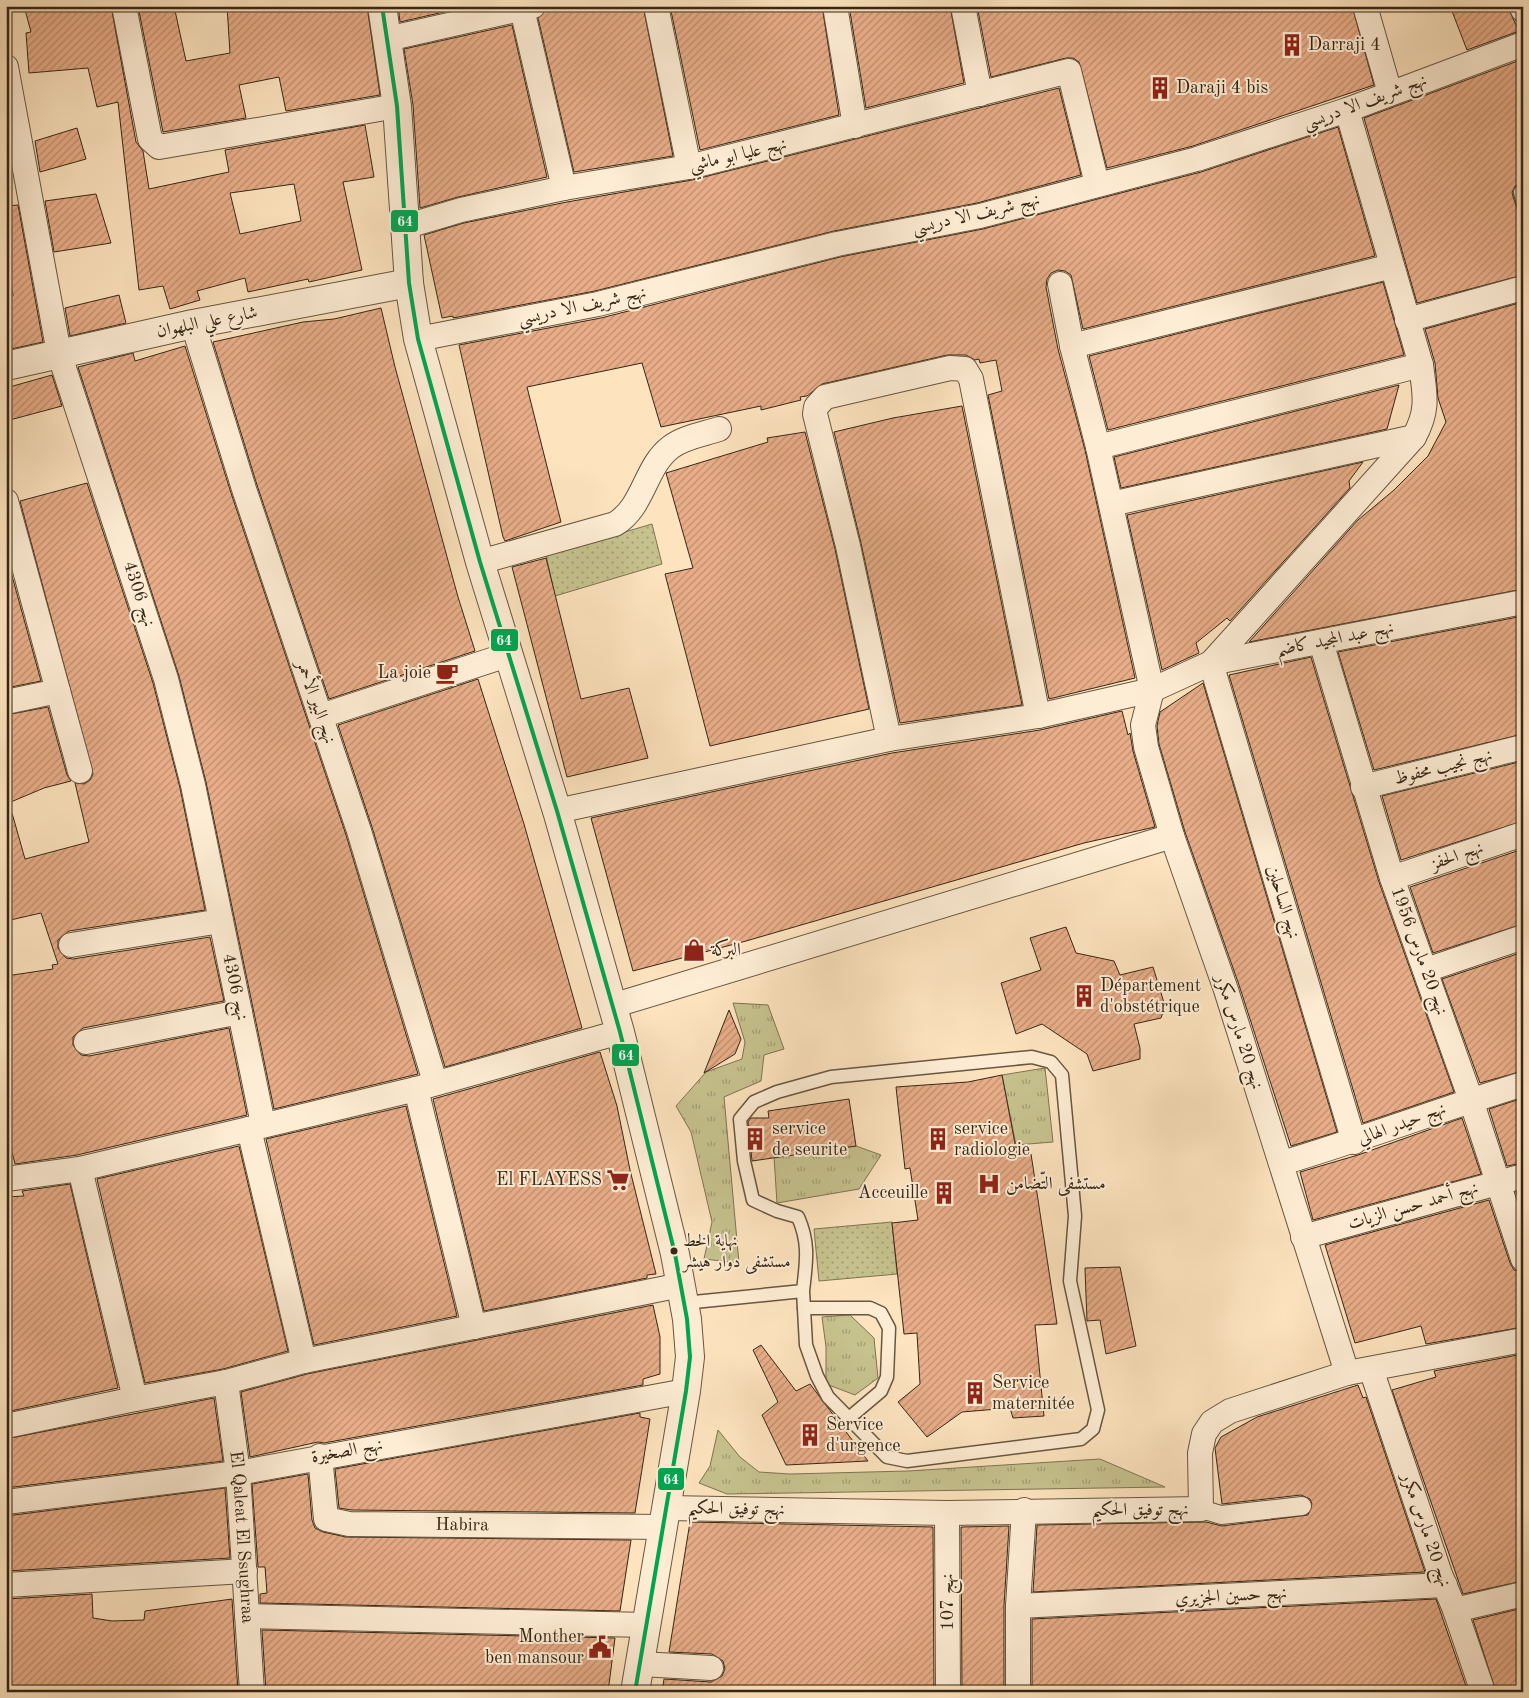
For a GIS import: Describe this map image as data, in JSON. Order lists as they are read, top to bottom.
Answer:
{
  "streets": {
    "street": [
      "نهج شريف الا دريسي",
      "نهج عليا ابو ماشي",
      "شارع علي البلهوان",
      "نهج 4306",
      "نهج عبد المجيد كاضم",
      "نهج البير الأحمر",
      "نهج نجيب محفوظ",
      "نهج الحفز",
      "نهج الساحلين",
      "نهج 20 مارس 1956",
      "نهج 20 مارس مكرر",
      "نهج حيدر الهالي",
      "نهج أحمد حسن الزيات",
      "نهج الصخيرة",
      "نهج توفيق الحكيم",
      "Habira",
      "El Qaleat El Ssughraa",
      "نهج حسين الجزيري",
      "نهج 107"
    ]
  },
  "crossings": [
    ["نهج شريف الا دريسي", "نهج عليا ابو ماشي"],
    ["شارع علي البلهوان", "نهج 4306"],
    ["شارع علي البلهوان", "نهج البير الأحمر"],
    ["نهج عبد المجيد كاضم", "نهج الساحلين"],
    ["نهج عبد المجيد كاضم", "نهج 20 مارس 1956"],
    ["نهج عبد المجيد كاضم", "نهج 20 مارس مكرر"],
    ["نهج نجيب محفوظ", "نهج 20 مارس 1956"],
    ["نهج الحفز", "نهج 20 مارس 1956"],
    ["نهج الساحلين", "نهج حيدر الهالي"],
    ["نهج 20 مارس 1956", "نهج حيدر الهالي"],
    ["نهج 20 مارس 1956", "نهج أحمد حسن الزيات"],
    ["نهج 20 مارس مكرر", "نهج حيدر الهالي"],
    ["نهج 20 مارس مكرر", "نهج أحمد حسن الزيات"],
    ["نهج 20 مارس مكرر", "نهج توفيق الحكيم"],
    ["نهج 20 مارس مكرر", "نهج حسين الجزيري"],
    ["نهج الصخيرة", "Habira"],
    ["نهج الصخيرة", "El Qaleat El Ssughraa"],
    ["نهج توفيق الحكيم", "Habira"],
    ["نهج توفيق الحكيم", "نهج 107"]
  ],
  "places": {
    "building": [
      "Darraji 4",
      "Daraji 4 bis",
      "Département d'obstétrique",
      "service de seurite",
      "service radiologie",
      "Acceuille",
      "Service maternitée",
      "Service d'urgence"
    ],
    "cafe": ["La joie"],
    "shop": ["البركة"],
    "supermarket": ["El FLAYESS"],
    "hospital": ["مستشفى التّضامن"],
    "other": ["نهاية الخط مستشفى دوار هيشر"],
    "public building": ["Monther ben mansour"]
  },
  "lines": ["transit line 64"]
}
